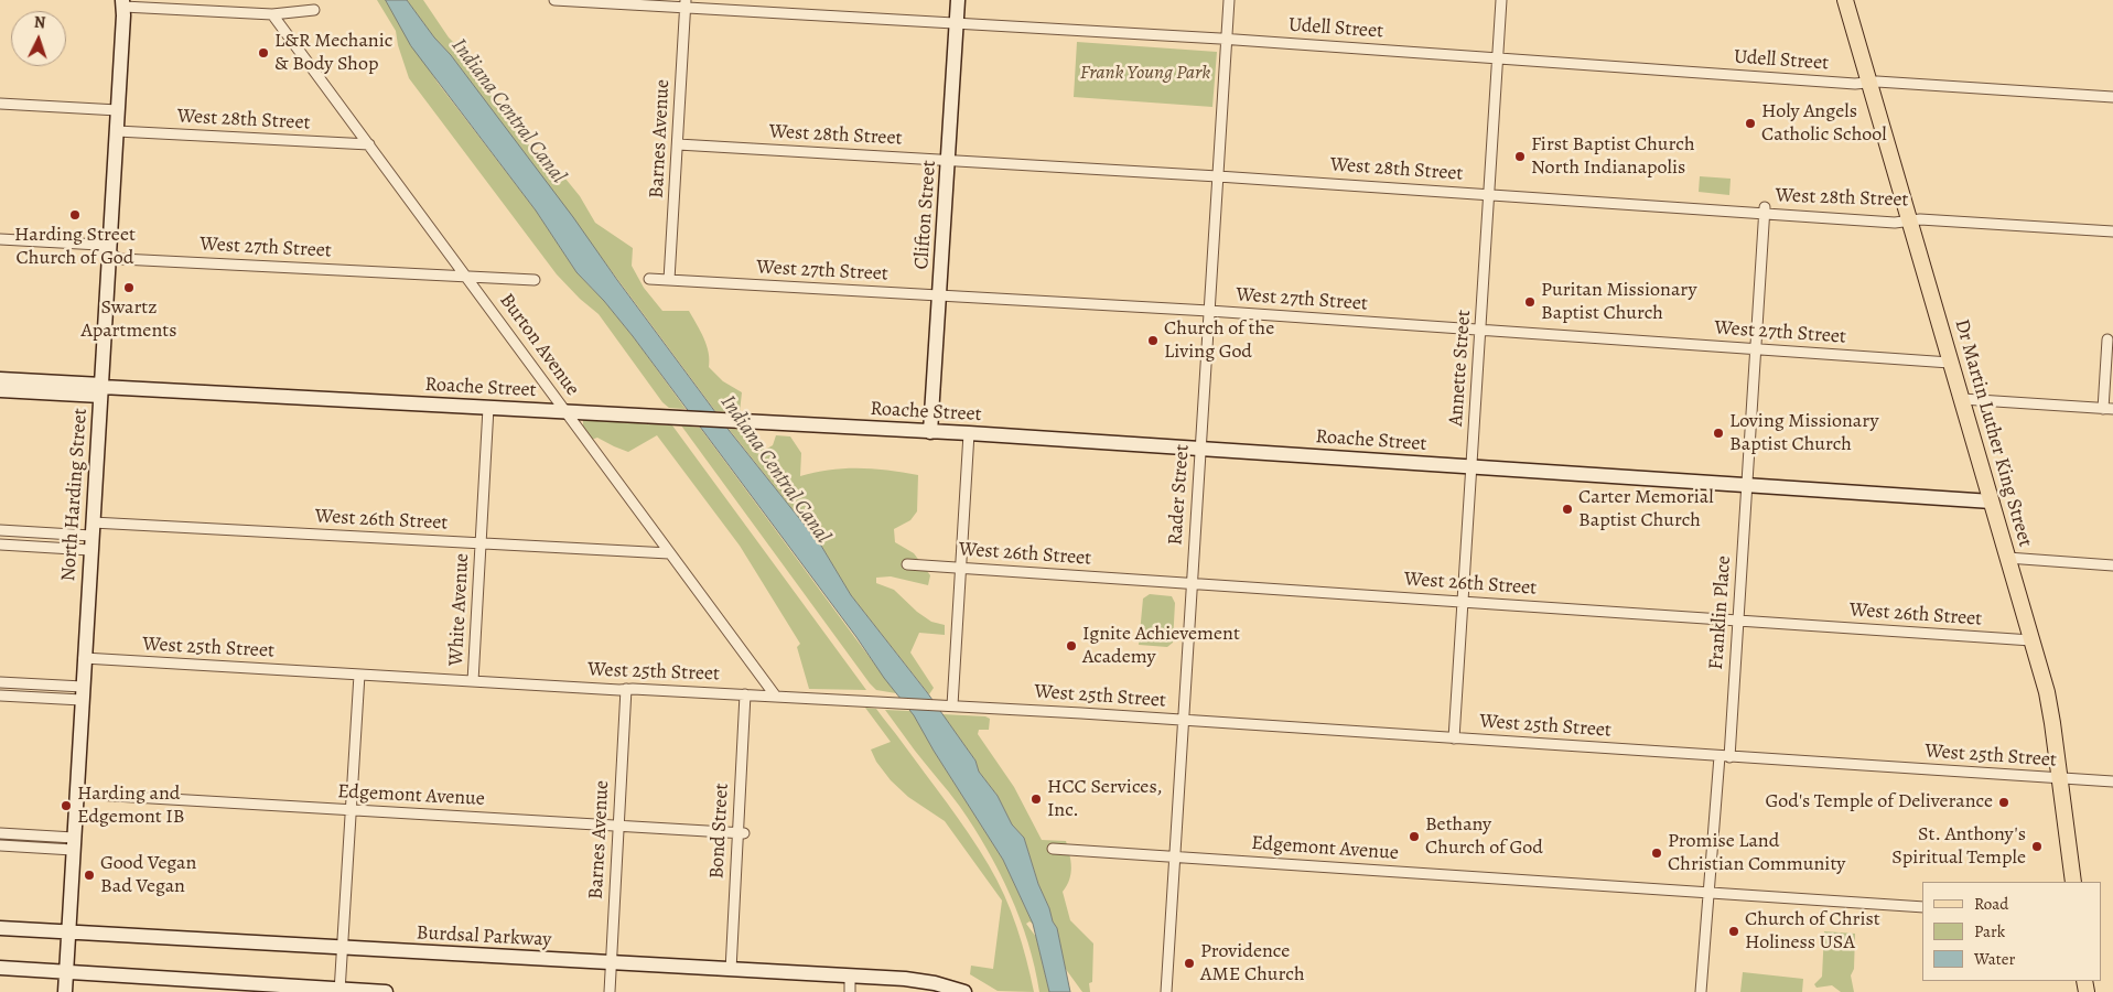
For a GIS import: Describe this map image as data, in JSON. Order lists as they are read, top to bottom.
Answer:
{
  "streets": {
    "main road": ["Dr Martin Luther King Street"],
    "street": [
      "Udell Street",
      "West 28th Street",
      "Barnes Avenue",
      "Clifton Street",
      "West 27th Street",
      "Burton Avenue",
      "Annette Street",
      "Roache Street",
      "North Harding Street",
      "Rader Street",
      "West 26th Street",
      "White Avenue",
      "Franklin Place",
      "West 25th Street",
      "Edgemont Avenue",
      "Bond Street",
      "Burdsal Parkway"
    ]
  },
  "crossings": [
    ["Udell Street", "Barnes Avenue"],
    ["Udell Street", "Clifton Street"],
    ["Udell Street", "Annette Street"],
    ["Udell Street", "Dr Martin Luther King Street"],
    ["Udell Street", "Rader Street"],
    ["West 28th Street", "Barnes Avenue"],
    ["West 28th Street", "Clifton Street"],
    ["West 28th Street", "Burton Avenue"],
    ["West 28th Street", "Annette Street"],
    ["West 28th Street", "Dr Martin Luther King Street"],
    ["West 28th Street", "North Harding Street"],
    ["West 28th Street", "Rader Street"],
    ["West 28th Street", "Franklin Place"],
    ["Barnes Avenue", "West 27th Street"],
    ["Barnes Avenue", "West 25th Street"],
    ["Barnes Avenue", "Edgemont Avenue"],
    ["Barnes Avenue", "Burdsal Parkway"],
    ["Clifton Street", "West 27th Street"],
    ["Clifton Street", "Roache Street"],
    ["West 27th Street", "Burton Avenue"],
    ["West 27th Street", "Annette Street"],
    ["West 27th Street", "Dr Martin Luther King Street"],
    ["West 27th Street", "North Harding Street"],
    ["West 27th Street", "Rader Street"],
    ["West 27th Street", "Franklin Place"],
    ["Burton Avenue", "Roache Street"],
    ["Burton Avenue", "West 26th Street"],
    ["Burton Avenue", "West 25th Street"],
    ["Annette Street", "Roache Street"],
    ["Annette Street", "West 26th Street"],
    ["Annette Street", "West 25th Street"],
    ["Roache Street", "Dr Martin Luther King Street"],
    ["Roache Street", "North Harding Street"],
    ["Roache Street", "Rader Street"],
    ["Roache Street", "White Avenue"],
    ["Roache Street", "Franklin Place"],
    ["Dr Martin Luther King Street", "West 26th Street"],
    ["Dr Martin Luther King Street", "West 25th Street"],
    ["North Harding Street", "West 26th Street"],
    ["North Harding Street", "West 25th Street"],
    ["North Harding Street", "Edgemont Avenue"],
    ["North Harding Street", "Burdsal Parkway"],
    ["Rader Street", "West 26th Street"],
    ["Rader Street", "West 25th Street"],
    ["Rader Street", "Edgemont Avenue"],
    ["West 26th Street", "White Avenue"],
    ["West 26th Street", "Franklin Place"],
    ["White Avenue", "West 25th Street"],
    ["Franklin Place", "West 25th Street"],
    ["Franklin Place", "Edgemont Avenue"],
    ["West 25th Street", "Bond Street"],
    ["Edgemont Avenue", "Bond Street"],
    ["Bond Street", "Burdsal Parkway"]
  ],
  "water": ["Indiana Central Canal"],
  "parks": ["Frank Young Park"],
  "places": [
    "L&R Mechanic & Body Shop",
    "Holy Angels Catholic School",
    "First Baptist Church North Indianapolis",
    "Harding Street Church of God",
    "Swartz Apartments",
    "Puritan Missionary Baptist Church",
    "Church of the Living God",
    "Loving Missionary Baptist Church",
    "Carter Memorial Baptist Church",
    "Ignite Achievement Academy",
    "HCC Services, Inc.",
    "God's Temple of Deliverance",
    "Harding and Edgemont IB",
    "Bethany Church of God",
    "St. Anthony's Spiritual Temple",
    "Promise Land Christian Community",
    "Good Vegan Bad Vegan",
    "Church of Christ Holiness USA",
    "Providence AME Church"
  ],
  "legend": ["Road", "Park", "Water"],
  "north": "top"
}
